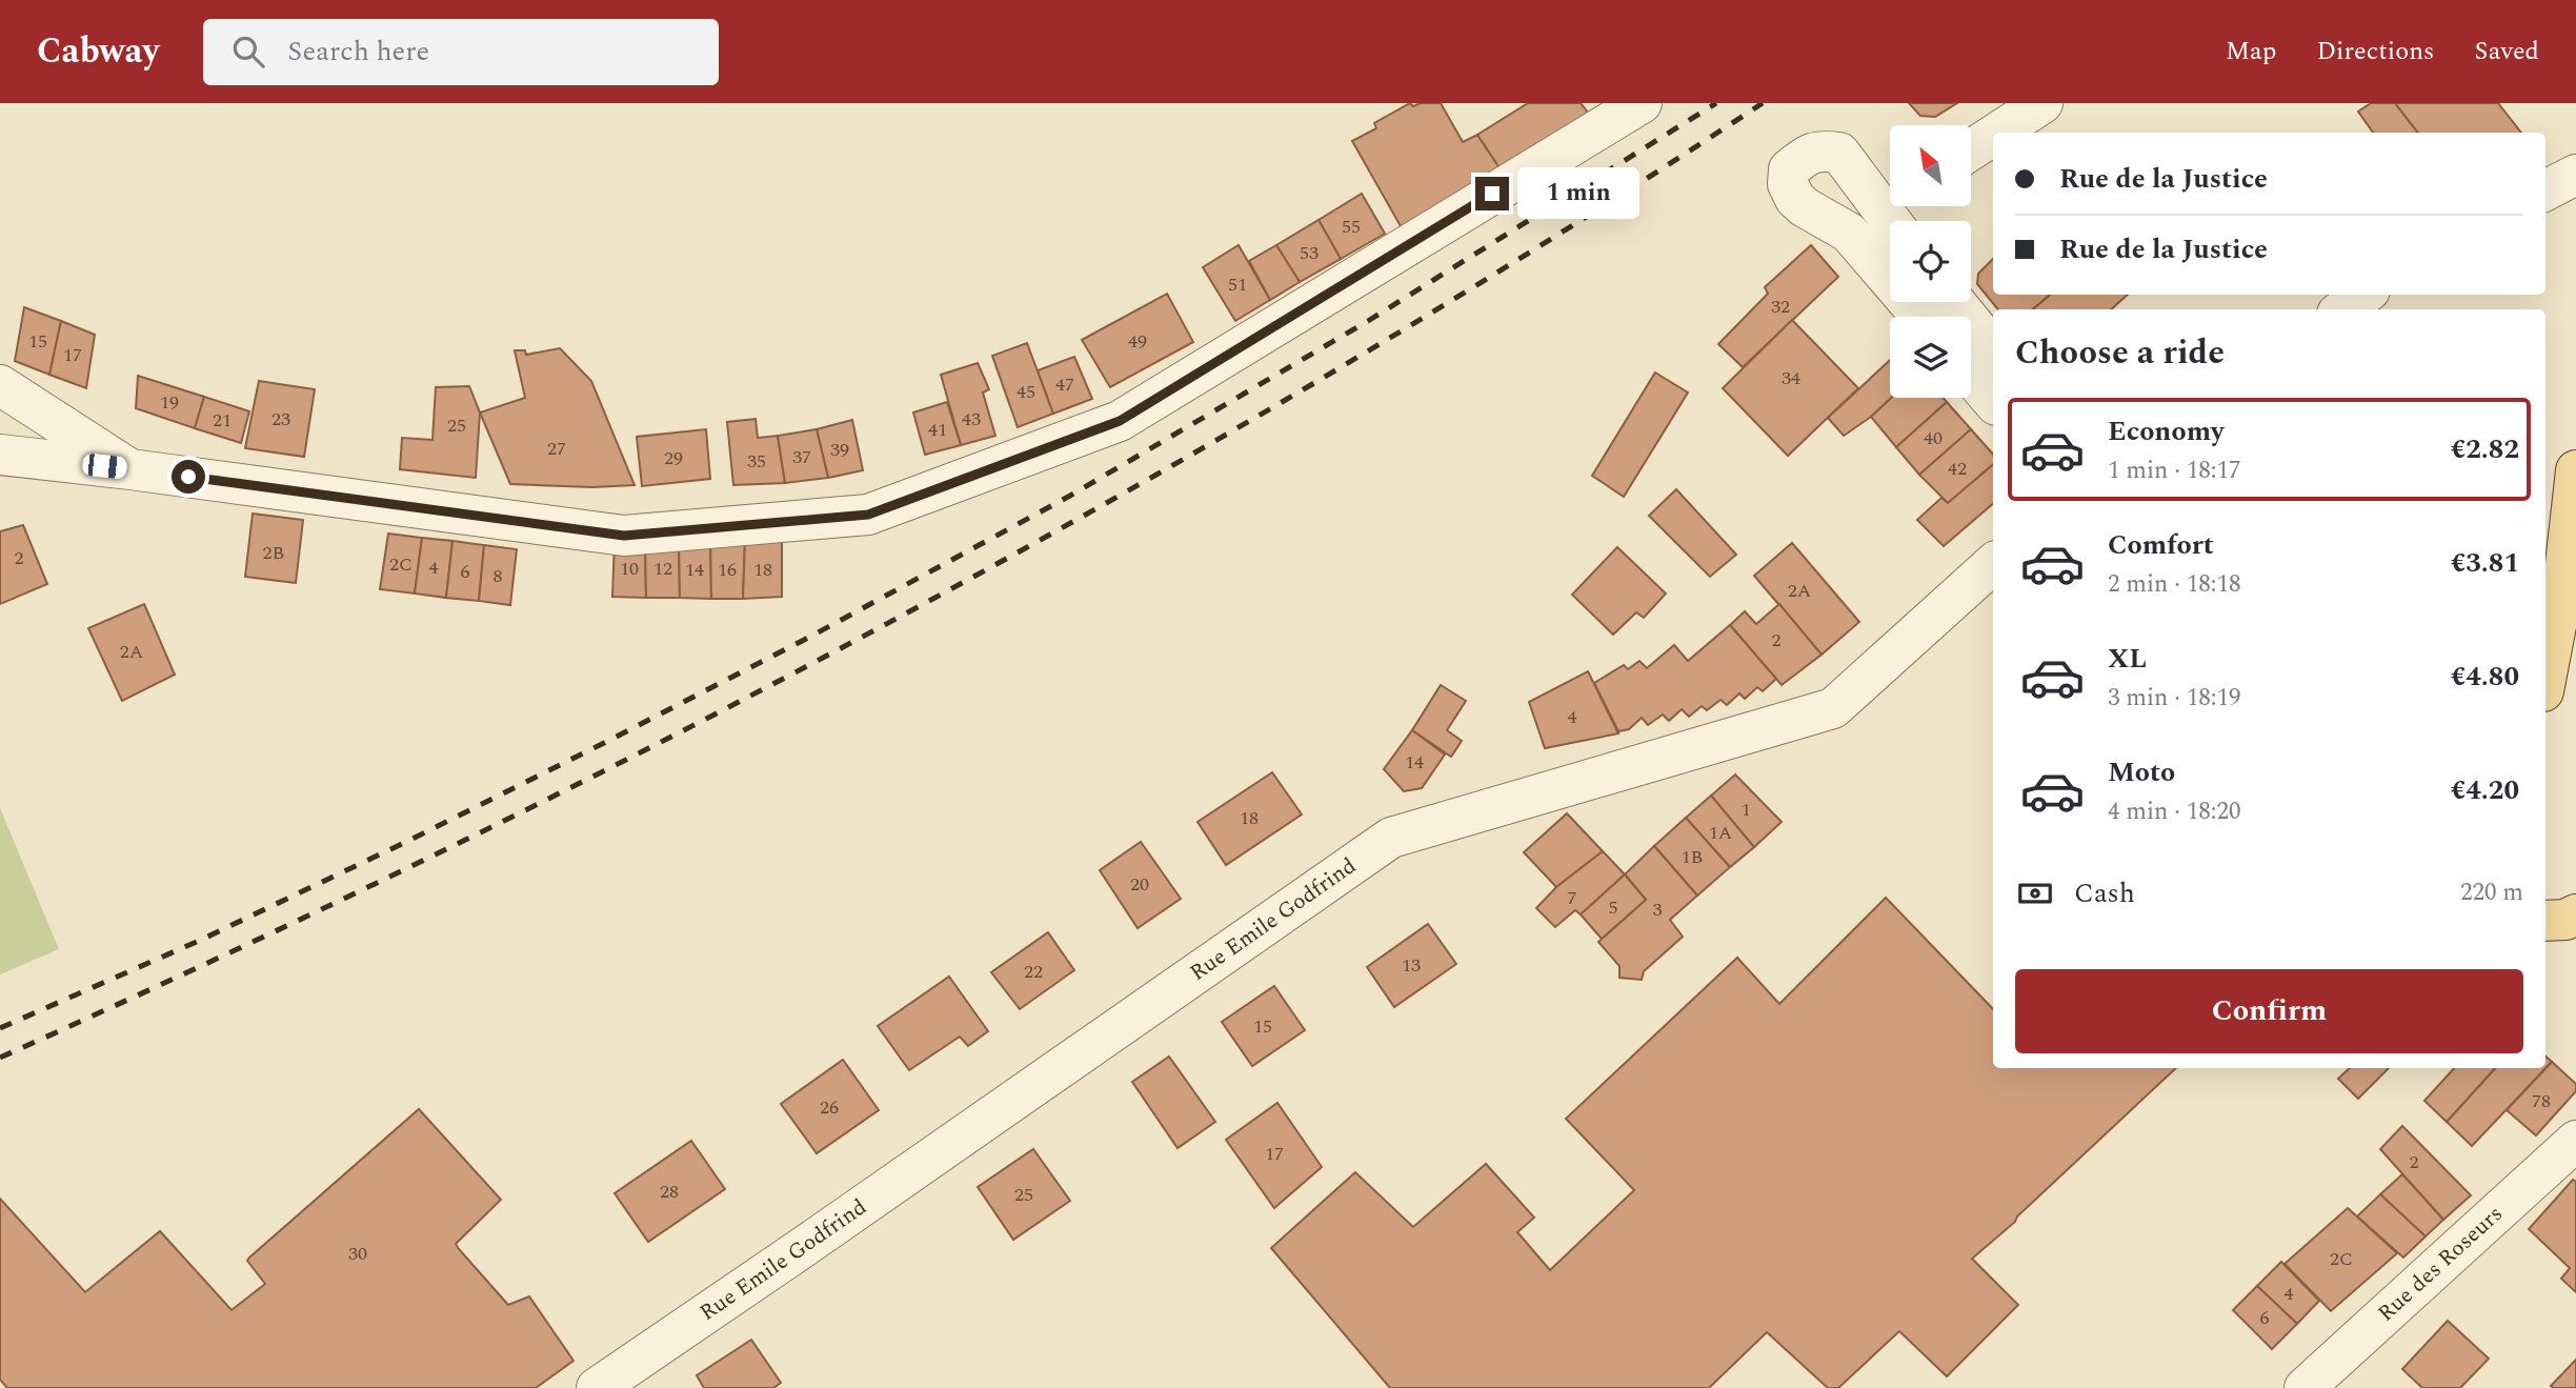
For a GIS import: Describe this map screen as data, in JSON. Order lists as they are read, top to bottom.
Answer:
{
  "streets": {
    "street": ["Rue Emile Godfrind", "Rue des Roseurs"]
  },
  "house_numbers": [
    "55",
    "53",
    "51",
    "32",
    "15",
    "49",
    "17",
    "34",
    "47",
    "45",
    "19",
    "23",
    "43",
    "21",
    "25",
    "41",
    "40",
    "27",
    "39",
    "37",
    "29",
    "35",
    "42",
    "2B",
    "2",
    "2C",
    "4",
    "10",
    "12",
    "14",
    "16",
    "18",
    "6",
    "8",
    "2A",
    "2",
    "2A",
    "4",
    "14",
    "1",
    "18",
    "1A",
    "1B",
    "20",
    "7",
    "5",
    "3",
    "13",
    "22",
    "15",
    "78",
    "26",
    "17",
    "2",
    "28",
    "25",
    "30",
    "2C",
    "4",
    "6"
  ],
  "north": "top left",
  "page": {
    "header": "Cabway",
    "search": "Search here",
    "nav": ["Map", "Directions", "Saved"],
    "banner": ["Rue de la Justice", "Rue de la Justice"],
    "bubble": "1 min",
    "heading": "Choose a ride",
    "list": [
      {
        "name": "Economy",
        "note": "1 min · 18:17",
        "value": "€2.82"
      },
      {
        "name": "Comfort",
        "note": "2 min · 18:18",
        "value": "€3.81"
      },
      {
        "name": "XL",
        "note": "3 min · 18:19",
        "value": "€4.80"
      },
      {
        "name": "Moto",
        "note": "4 min · 18:20",
        "value": "€4.20"
      }
    ],
    "pay": ["Cash", "220 m"],
    "buttons": "Confirm"
  }
}
